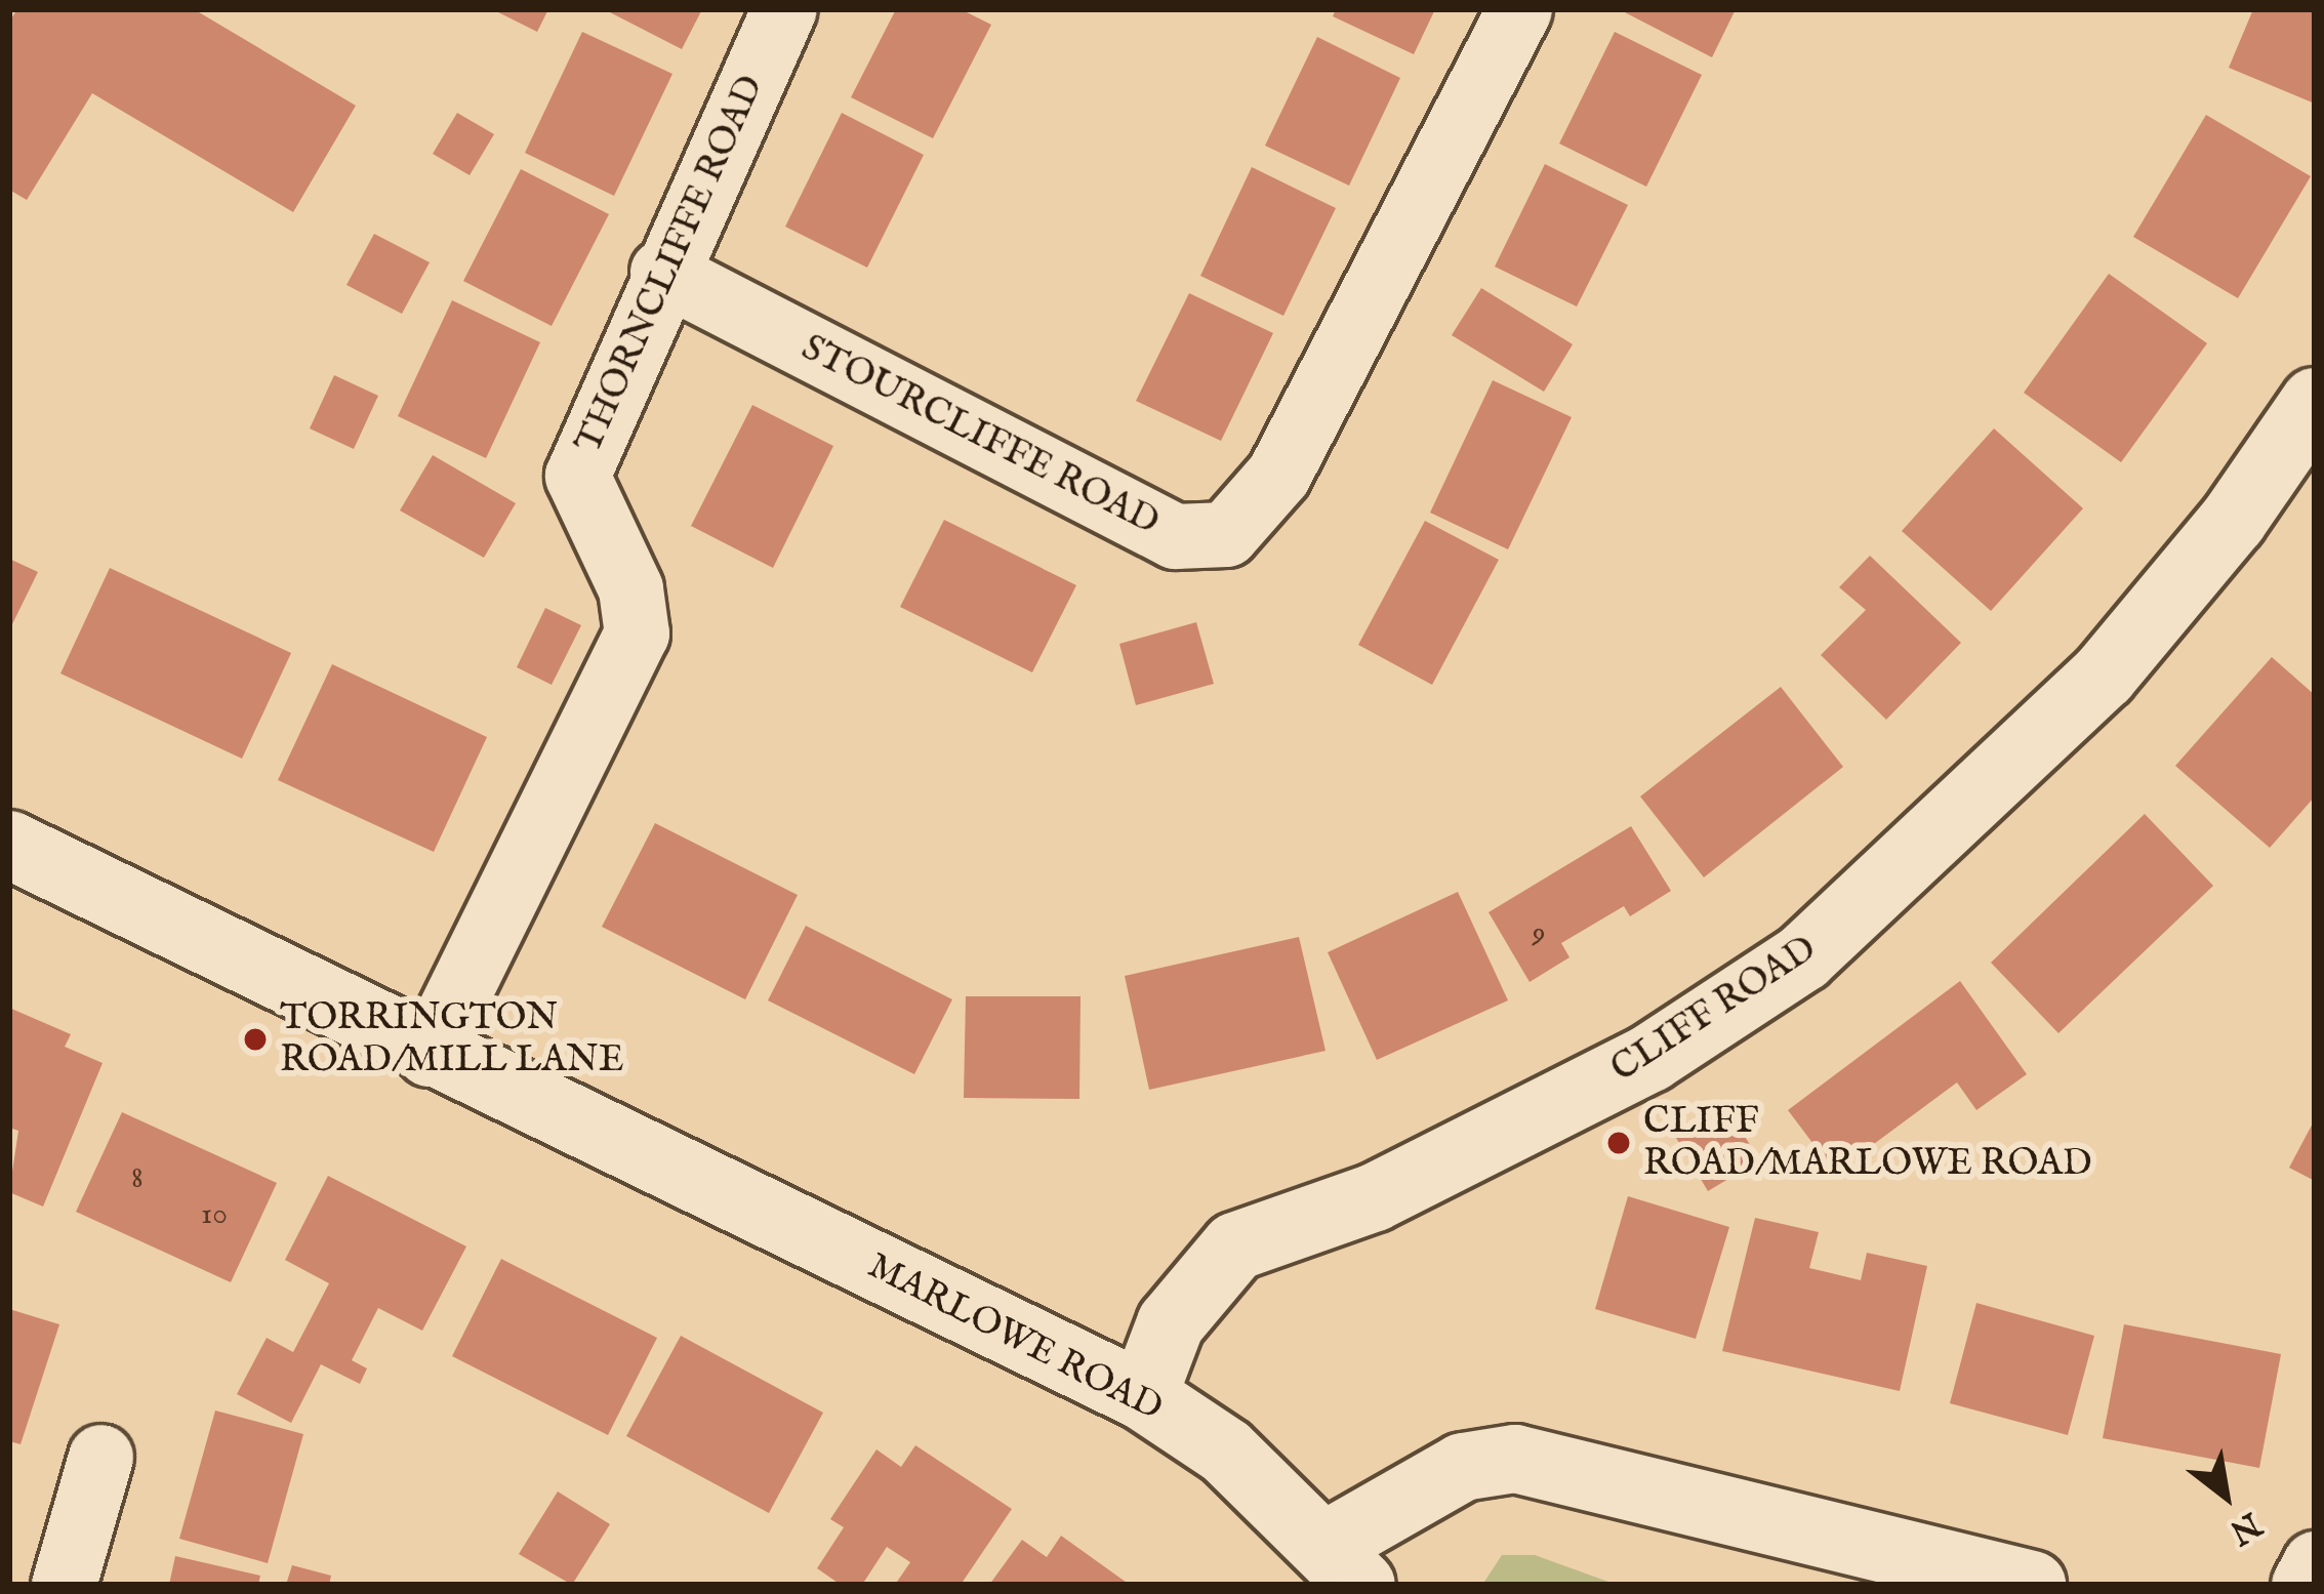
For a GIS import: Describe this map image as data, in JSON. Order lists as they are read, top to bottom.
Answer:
{
  "streets": {
    "street": [
      "THORNCLIFFE ROAD",
      "STOURCLIFFE ROAD",
      "CLIFF ROAD",
      "MARLOWE ROAD"
    ]
  },
  "crossings": [
    ["THORNCLIFFE ROAD", "STOURCLIFFE ROAD"],
    ["THORNCLIFFE ROAD", "MARLOWE ROAD"],
    ["CLIFF ROAD", "MARLOWE ROAD"]
  ],
  "places": ["TORRINGTON ROAD/MILL LANE", "CLIFF ROAD/MARLOWE ROAD"],
  "house_numbers": ["9", "8", "10"],
  "north": "bottom right"
}
